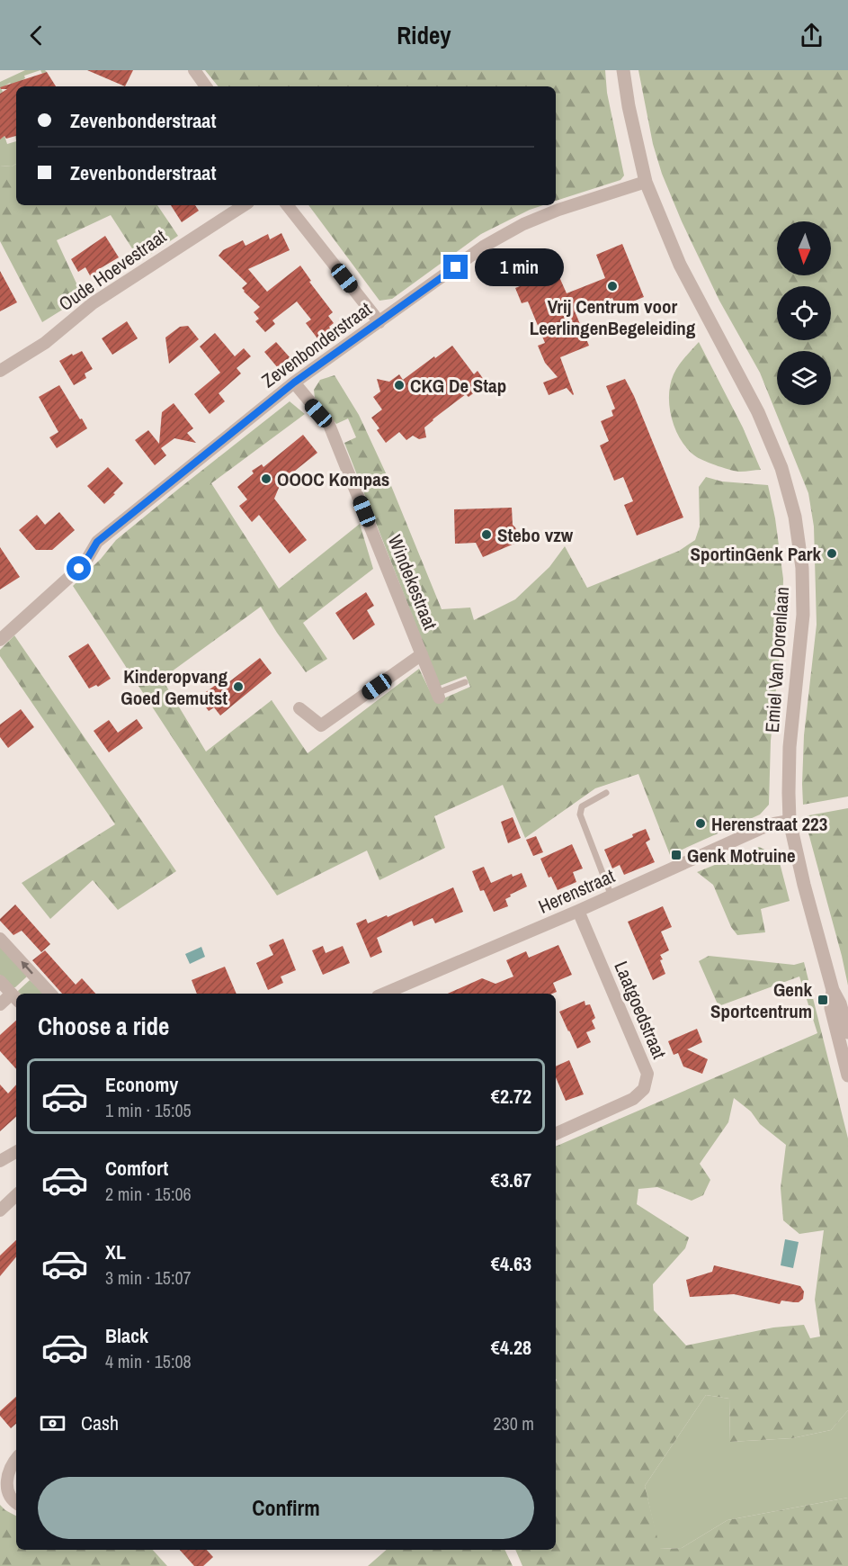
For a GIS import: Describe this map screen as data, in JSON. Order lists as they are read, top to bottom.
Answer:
{
  "streets": {
    "street": [
      "Oude Hoevestraat",
      "Zevenbonderstraat",
      "Windekestraat",
      "Emiel Van Dorenlaan",
      "Herenstraat",
      "Laatgoedstraat"
    ]
  },
  "crossings": [
    ["Zevenbonderstraat", "Windekestraat"],
    ["Zevenbonderstraat", "Emiel Van Dorenlaan"],
    ["Emiel Van Dorenlaan", "Herenstraat"],
    ["Herenstraat", "Laatgoedstraat"]
  ],
  "places": {
    "other": [
      "Vrij Centrum voor LeerlingenBegeleiding",
      "CKG De Stap",
      "OOOC Kompas",
      "Stebo vzw",
      "SportinGenk Park",
      "Kinderopvang Goed Gemutst",
      "Herenstraat 223"
    ],
    "transit": ["Genk Motruine", "Genk Sportcentrum"]
  },
  "north": "bottom",
  "page": {
    "header": "Ridey",
    "banner": ["Zevenbonderstraat", "Zevenbonderstraat"],
    "bubble": "1 min",
    "heading": "Choose a ride",
    "list": [
      {
        "name": "Economy",
        "note": "1 min · 15:05",
        "value": "€2.72"
      },
      {
        "name": "Comfort",
        "note": "2 min · 15:06",
        "value": "€3.67"
      },
      {
        "name": "XL",
        "note": "3 min · 15:07",
        "value": "€4.63"
      },
      {
        "name": "Black",
        "note": "4 min · 15:08",
        "value": "€4.28"
      }
    ],
    "pay": ["Cash", "230 m"],
    "buttons": "Confirm"
  }
}
